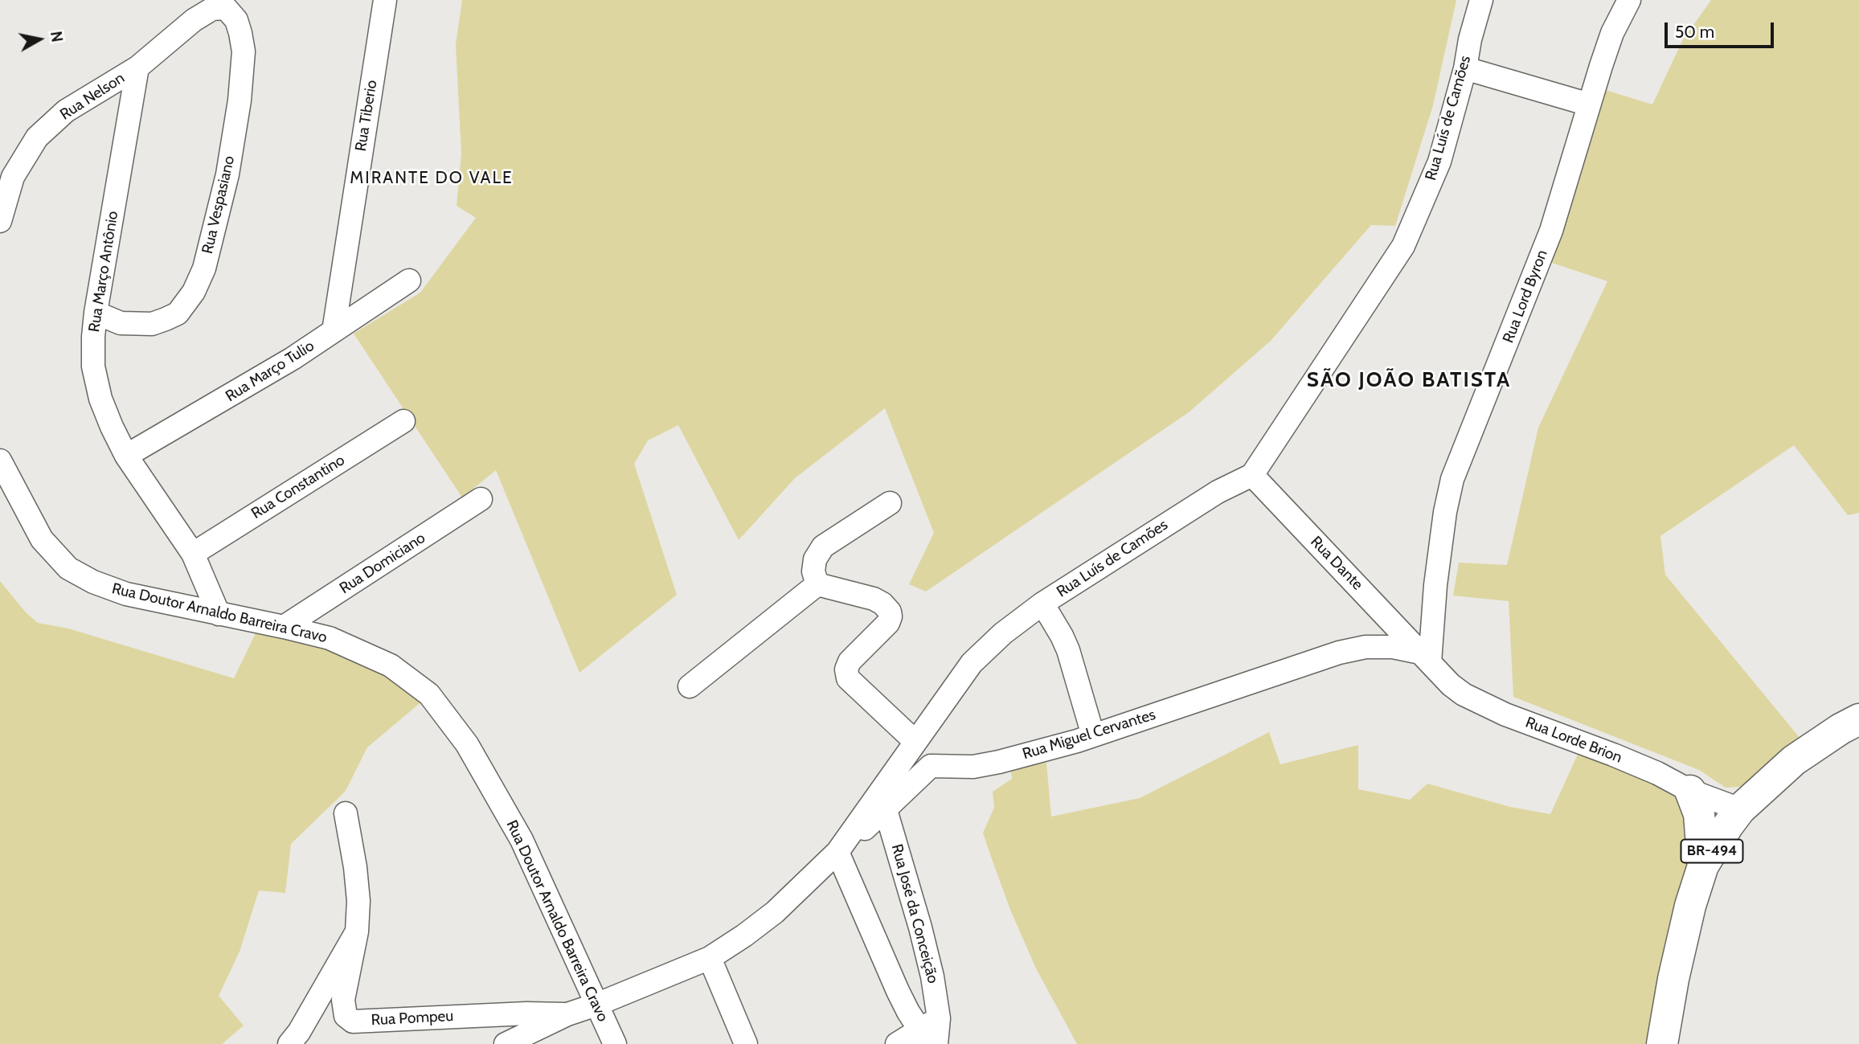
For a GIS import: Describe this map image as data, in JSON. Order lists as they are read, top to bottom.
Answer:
{
  "streets": {
    "highway": ["BR-494"],
    "street": [
      "Rua Nelson",
      "Rua Tiberio",
      "Rua Luís de Camões",
      "Rua Vespasiano",
      "Rua Março Antônio",
      "Rua Lord Byron",
      "Rua Março Tulio",
      "Rua Constantino",
      "Rua Domiciano",
      "Rua Dante",
      "Rua Doutor Arnaldo Barreira Cravo",
      "Rua Miguel Cervantes",
      "Rua Lorde Brion",
      "Rua José da Conceição",
      "Rua Pompeu"
    ]
  },
  "crossings": [
    ["Rua Nelson", "Rua Vespasiano"],
    ["Rua Nelson", "Rua Março Antônio"],
    ["Rua Tiberio", "Rua Março Tulio"],
    ["Rua Luís de Camões", "Rua Dante"],
    ["Rua Luís de Camões", "Rua Doutor Arnaldo Barreira Cravo"],
    ["Rua Luís de Camões", "Rua Miguel Cervantes"],
    ["Rua Luís de Camões", "Rua Pompeu"],
    ["Rua Vespasiano", "Rua Março Antônio"],
    ["Rua Março Antônio", "Rua Março Tulio"],
    ["Rua Março Antônio", "Rua Constantino"],
    ["Rua Março Antônio", "Rua Doutor Arnaldo Barreira Cravo"],
    ["Rua Lord Byron", "Rua Dante"],
    ["Rua Lord Byron", "Rua Miguel Cervantes"],
    ["Rua Lord Byron", "Rua Lorde Brion"],
    ["Rua Domiciano", "Rua Doutor Arnaldo Barreira Cravo"],
    ["Rua Dante", "Rua Miguel Cervantes"],
    ["Rua Dante", "Rua Lorde Brion"],
    ["Rua Miguel Cervantes", "Rua Lorde Brion"],
    ["Rua Miguel Cervantes", "Rua José da Conceição"],
    ["Rua Lorde Brion", "BR-494"]
  ],
  "districts": ["MIRANTE DO VALE", "SÃO JOÃO BATISTA"],
  "scale_bar": "50 m",
  "north": "right"
}
